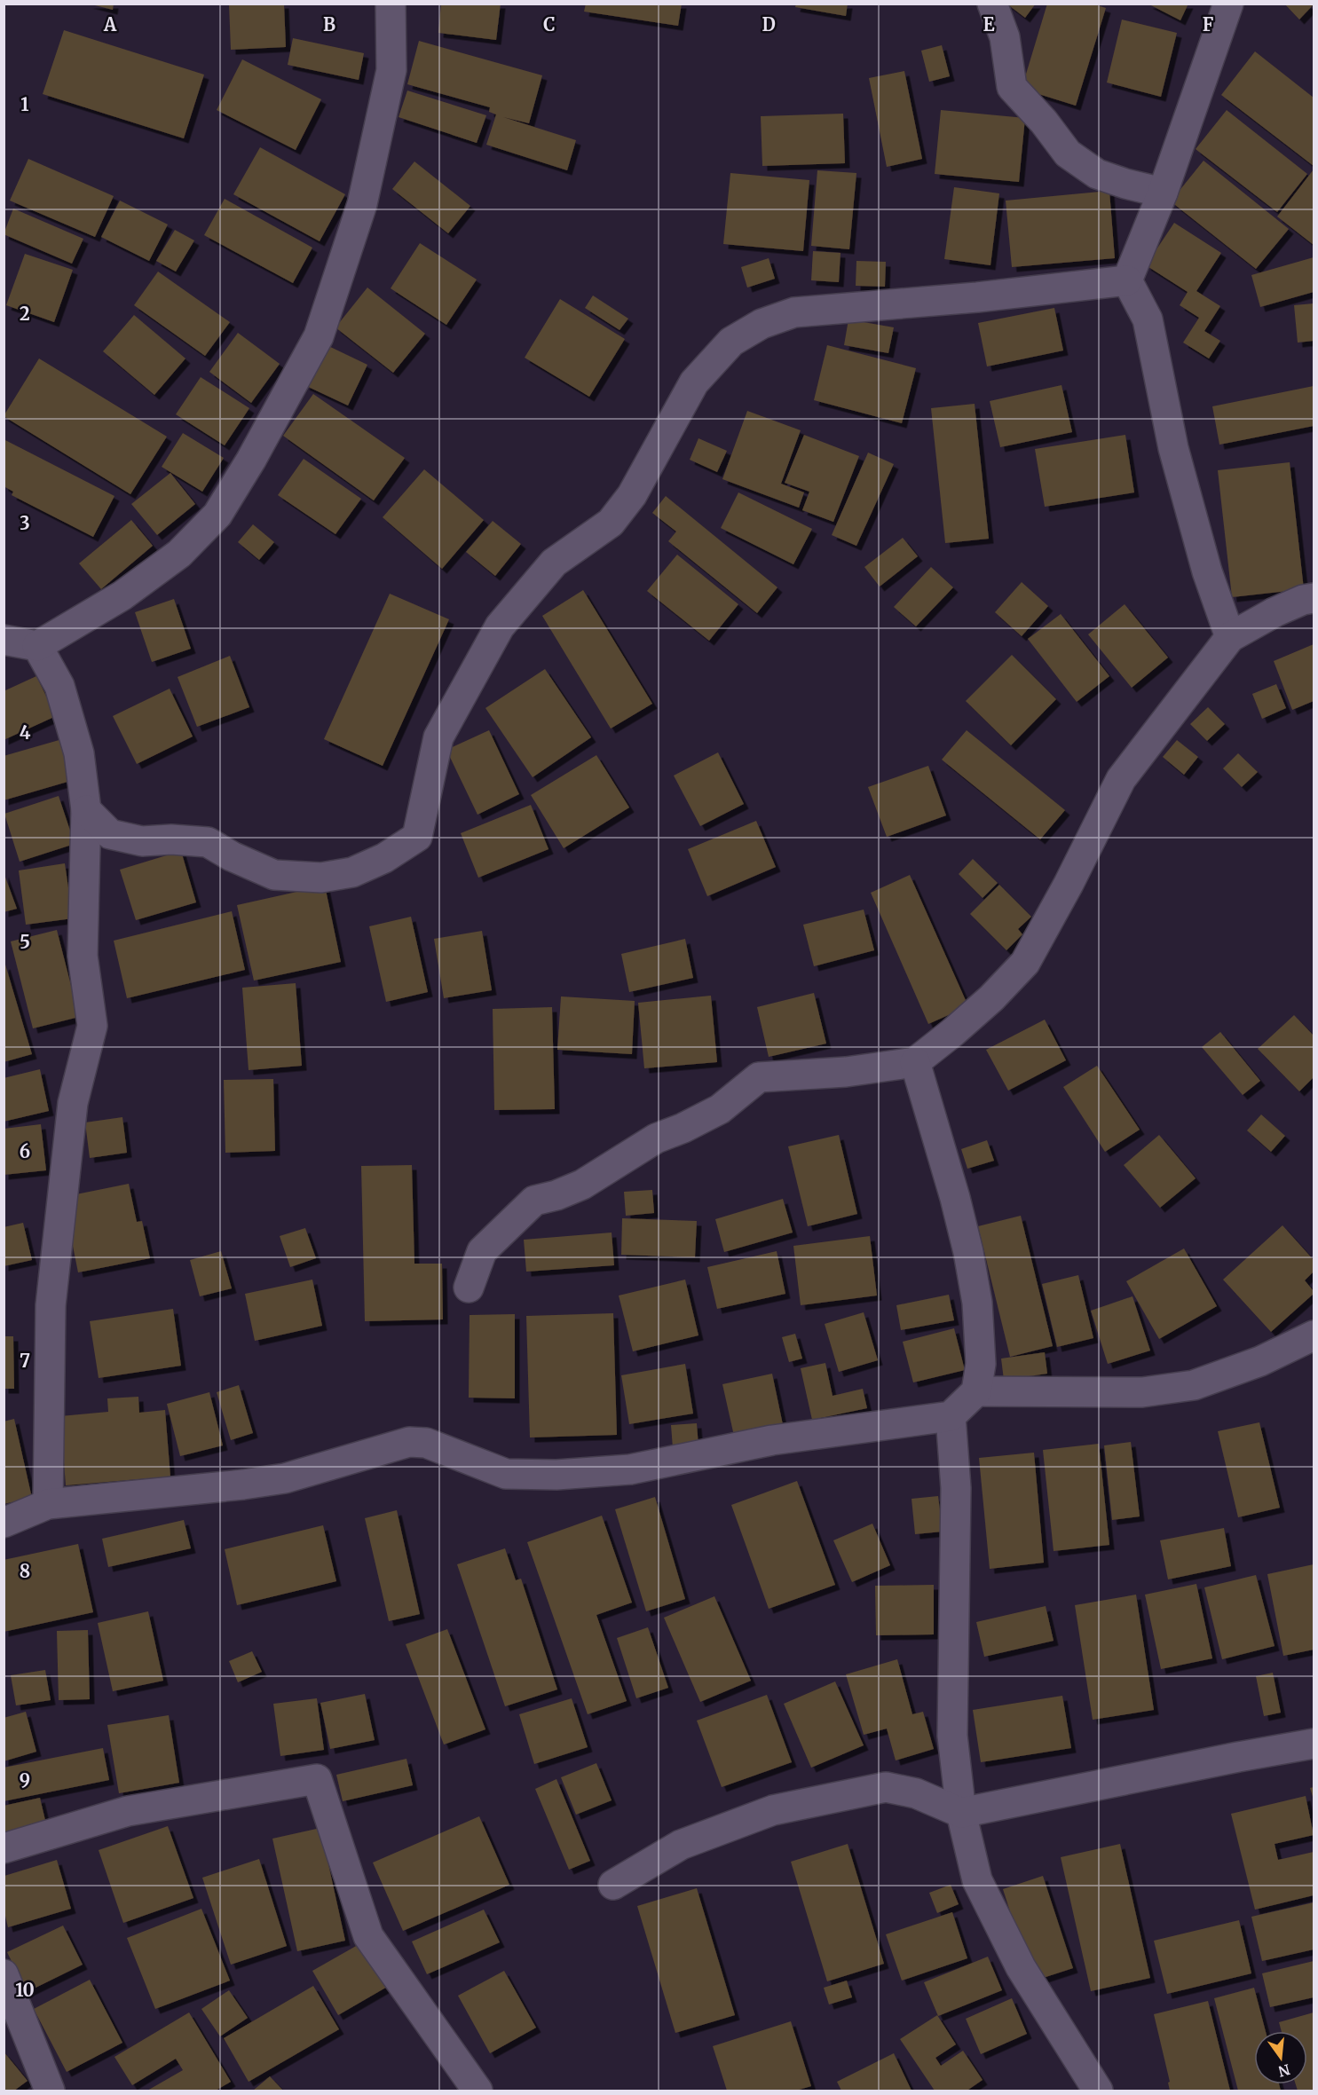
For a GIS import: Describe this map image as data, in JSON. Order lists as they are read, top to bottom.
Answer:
{
  "north": "bottom",
  "grid": {
    "columns": [
      "A",
      "B",
      "C",
      "D",
      "E",
      "F"
    ],
    "rows": [
      "1",
      "2",
      "3",
      "4",
      "5",
      "6",
      "7",
      "8",
      "9",
      "10"
    ]
  }
}
